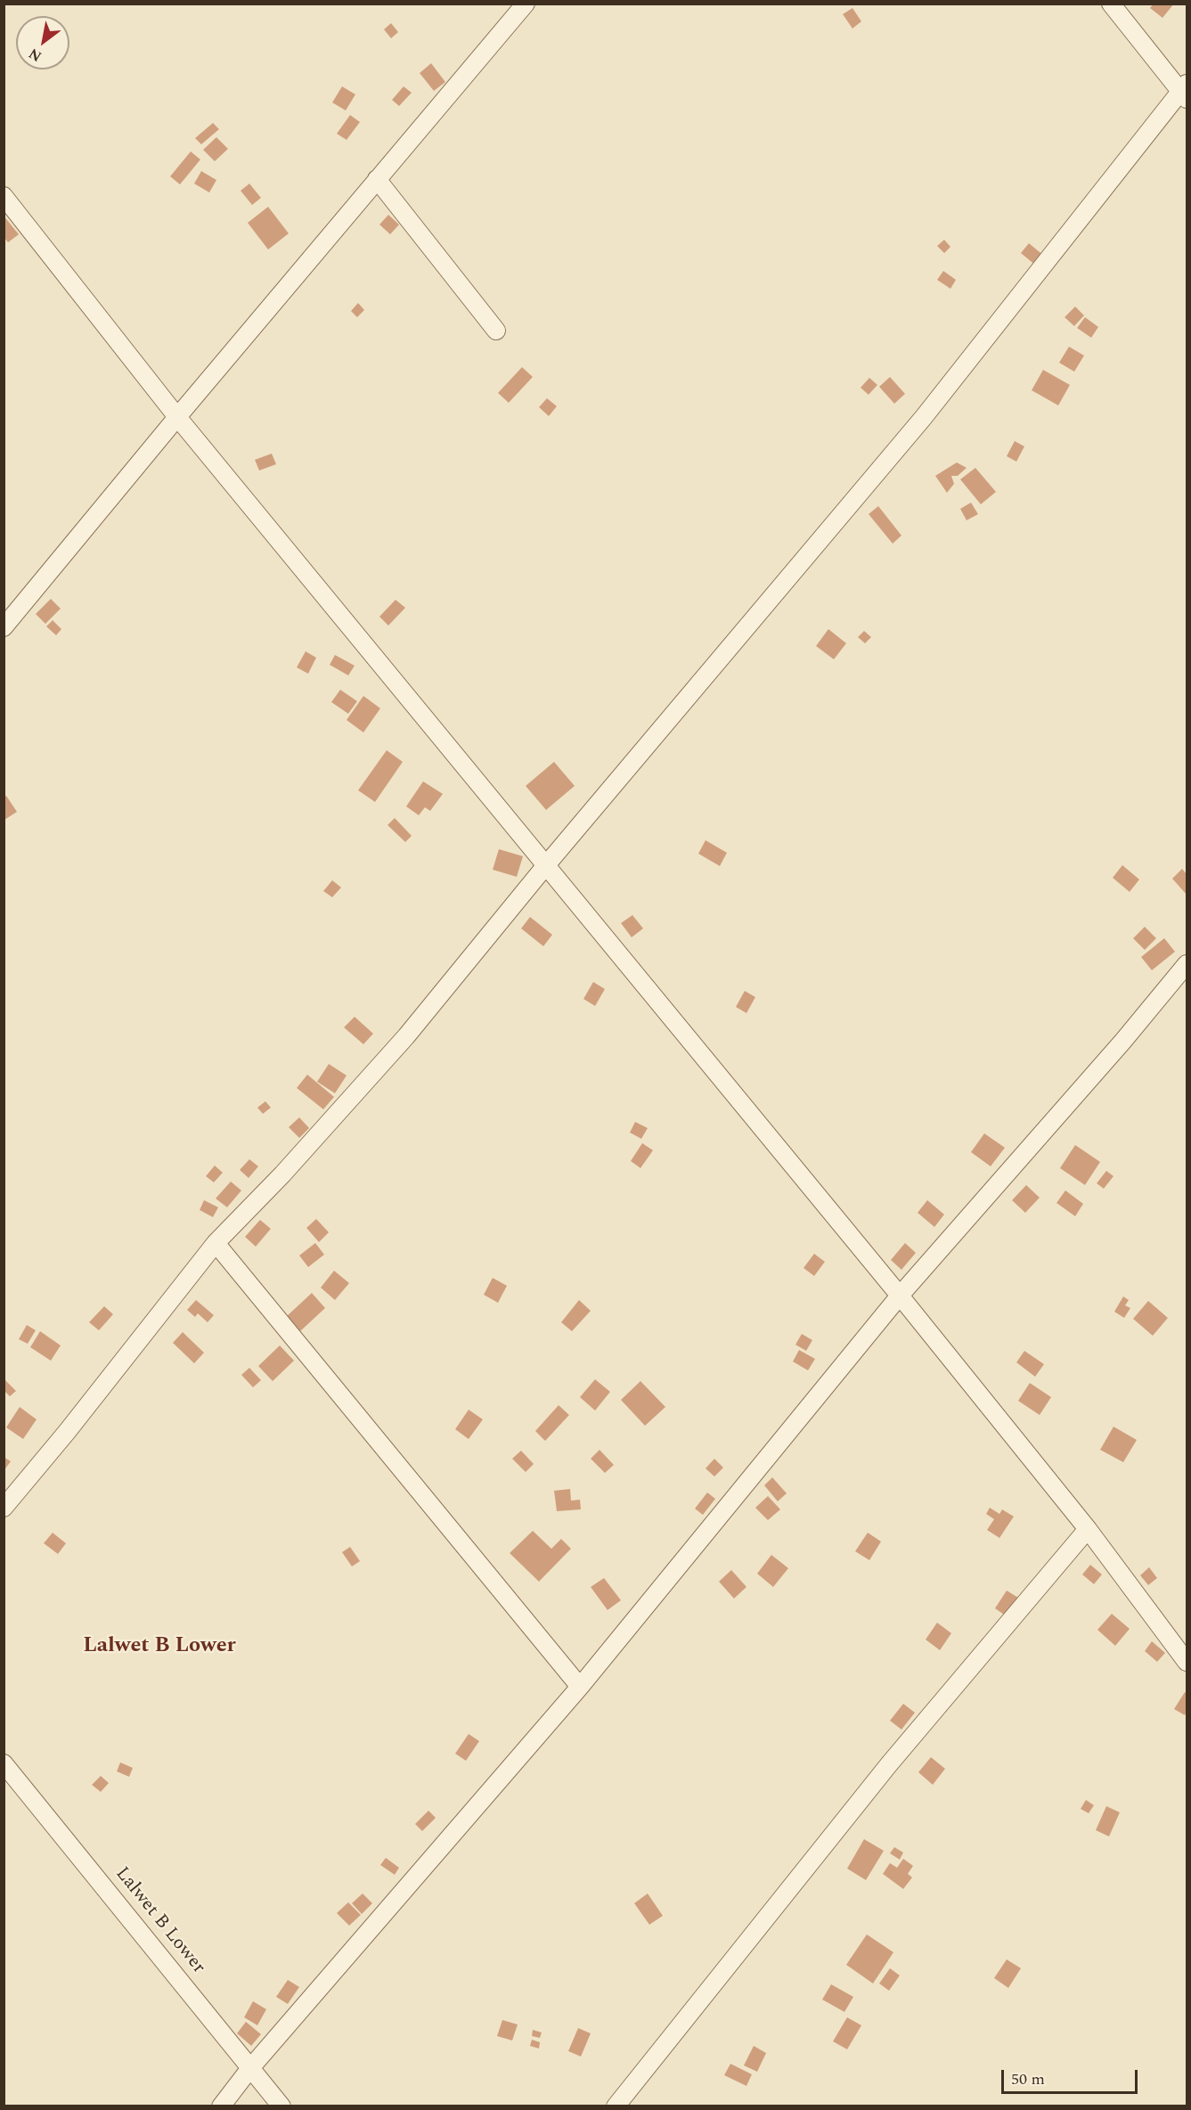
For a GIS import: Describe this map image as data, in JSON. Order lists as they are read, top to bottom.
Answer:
{
  "streets": {
    "street": ["Lalwet B Lower"]
  },
  "districts": ["Lalwet B Lower"],
  "scale_bar": "50 m",
  "north": "bottom left"
}
